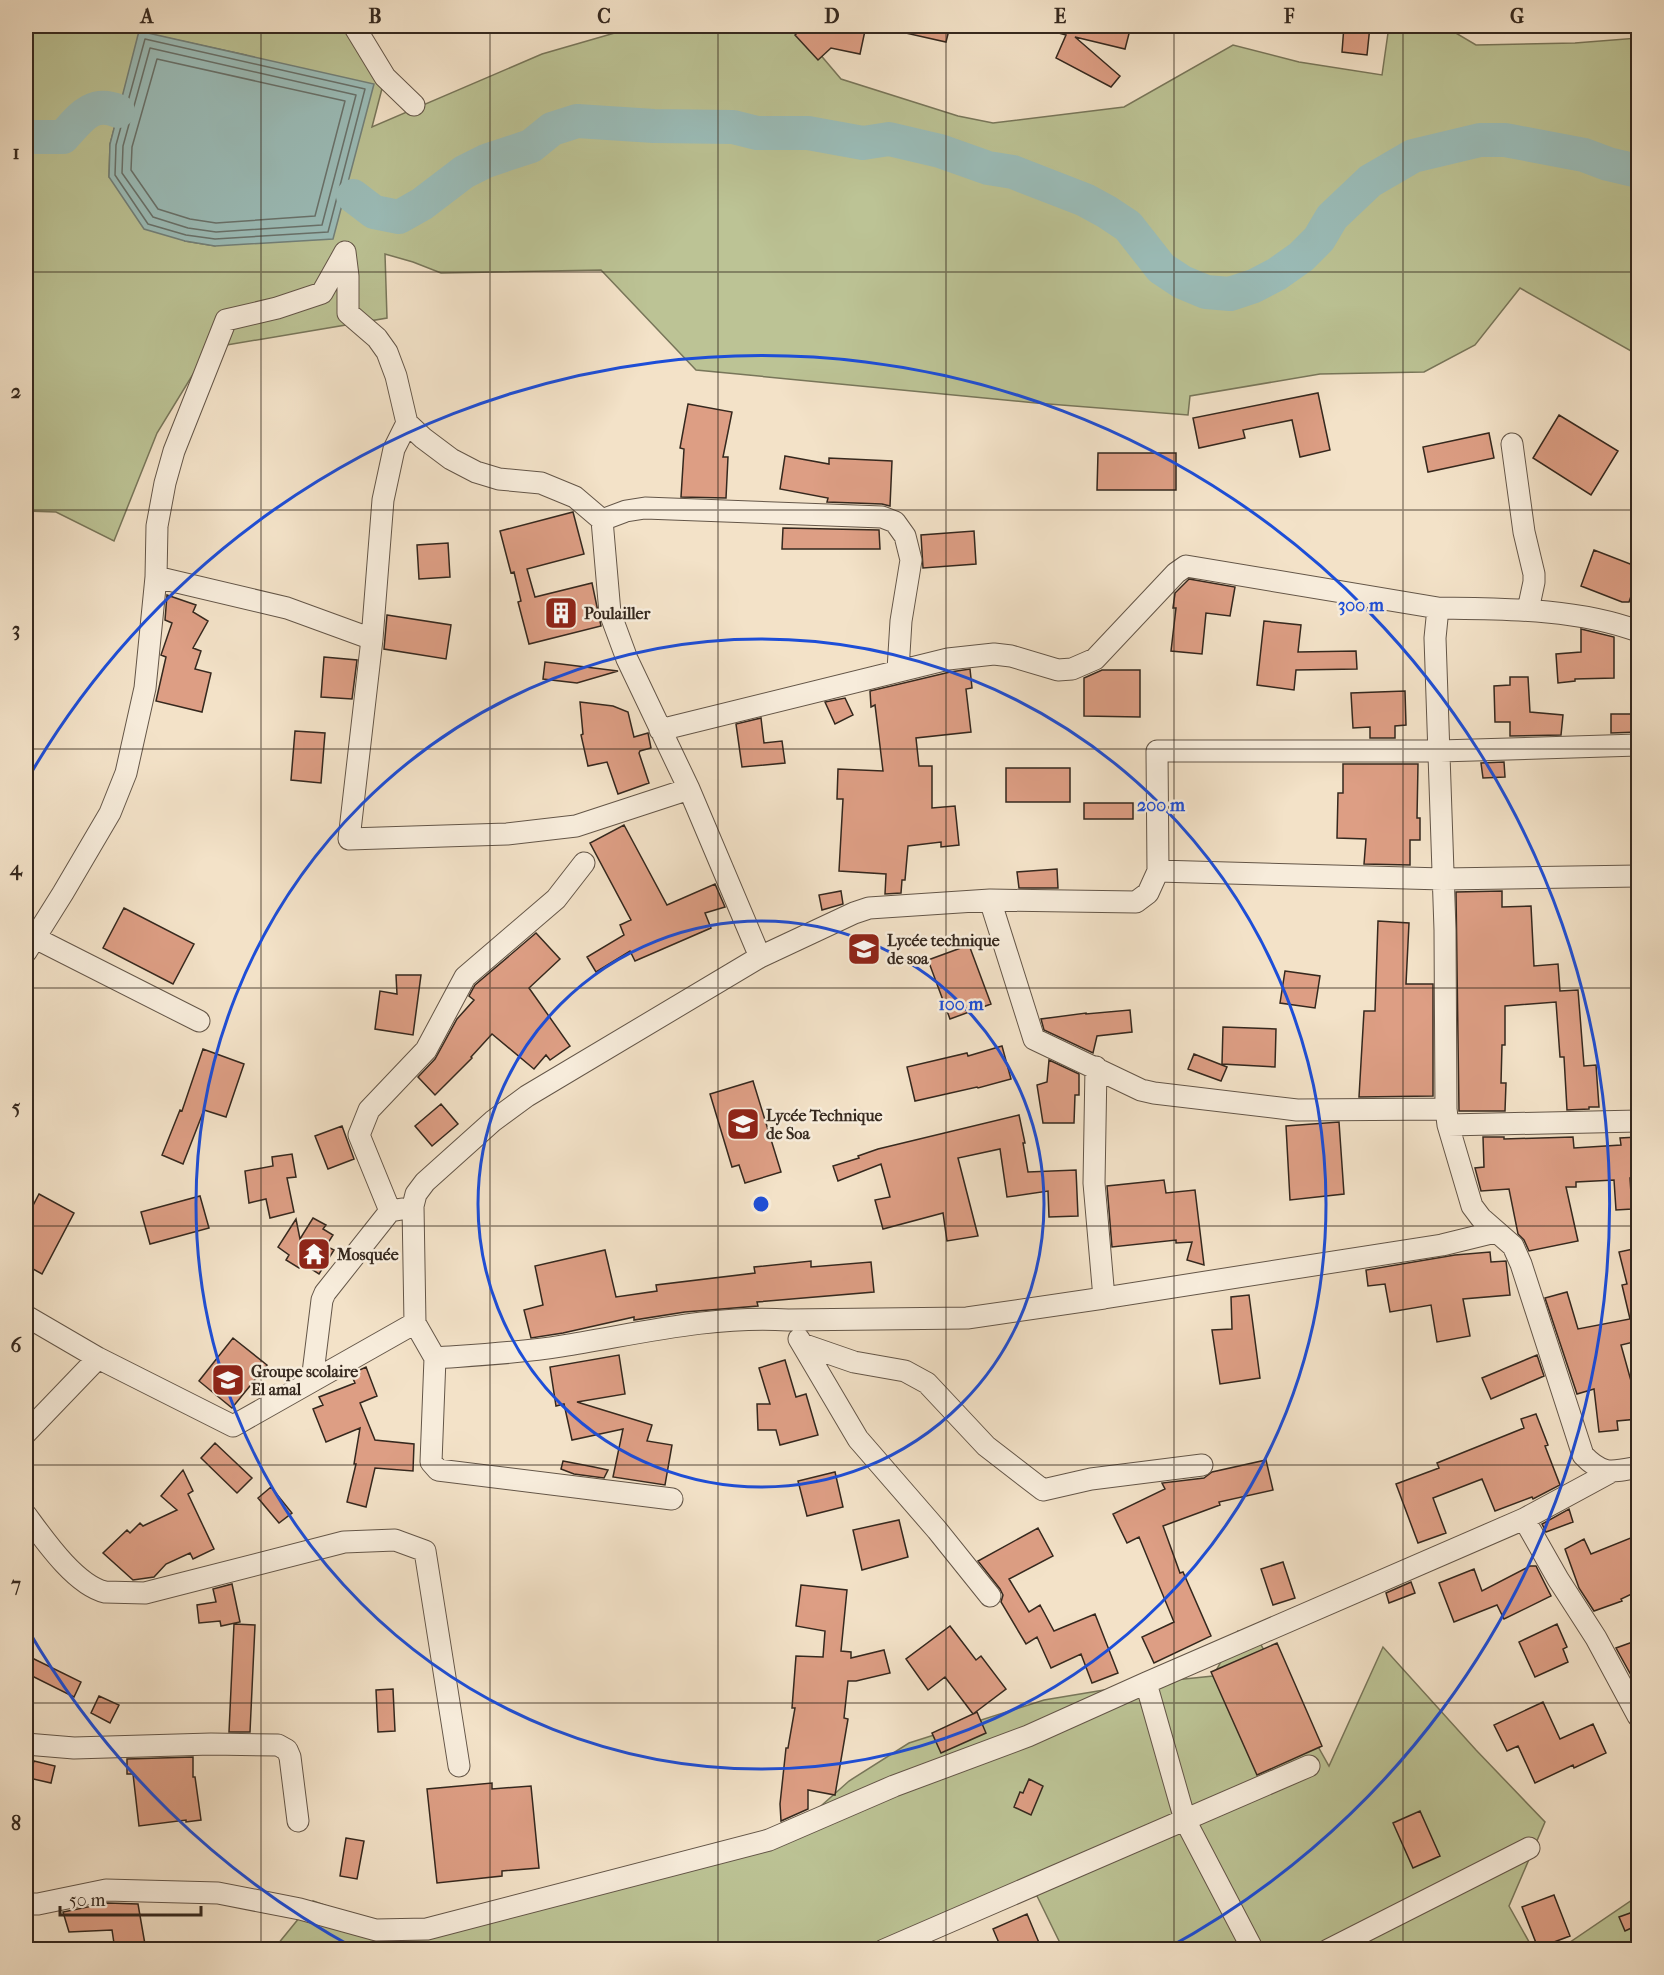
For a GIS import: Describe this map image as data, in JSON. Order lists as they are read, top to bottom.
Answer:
{
  "places": {
    "building": ["Poulailler"],
    "school or university": ["Lycée technique de soa", "Lycée Technique de Soa", "Groupe scolaire El amal"],
    "temple": ["Mosquée"]
  },
  "scale_bar": "50 m",
  "grid": {
    "columns": [
      "A",
      "B",
      "C",
      "D",
      "E",
      "F",
      "G"
    ],
    "rows": [
      "1",
      "2",
      "3",
      "4",
      "5",
      "6",
      "7",
      "8"
    ]
  },
  "rings": ["300 m", "200 m", "100 m"]
}
